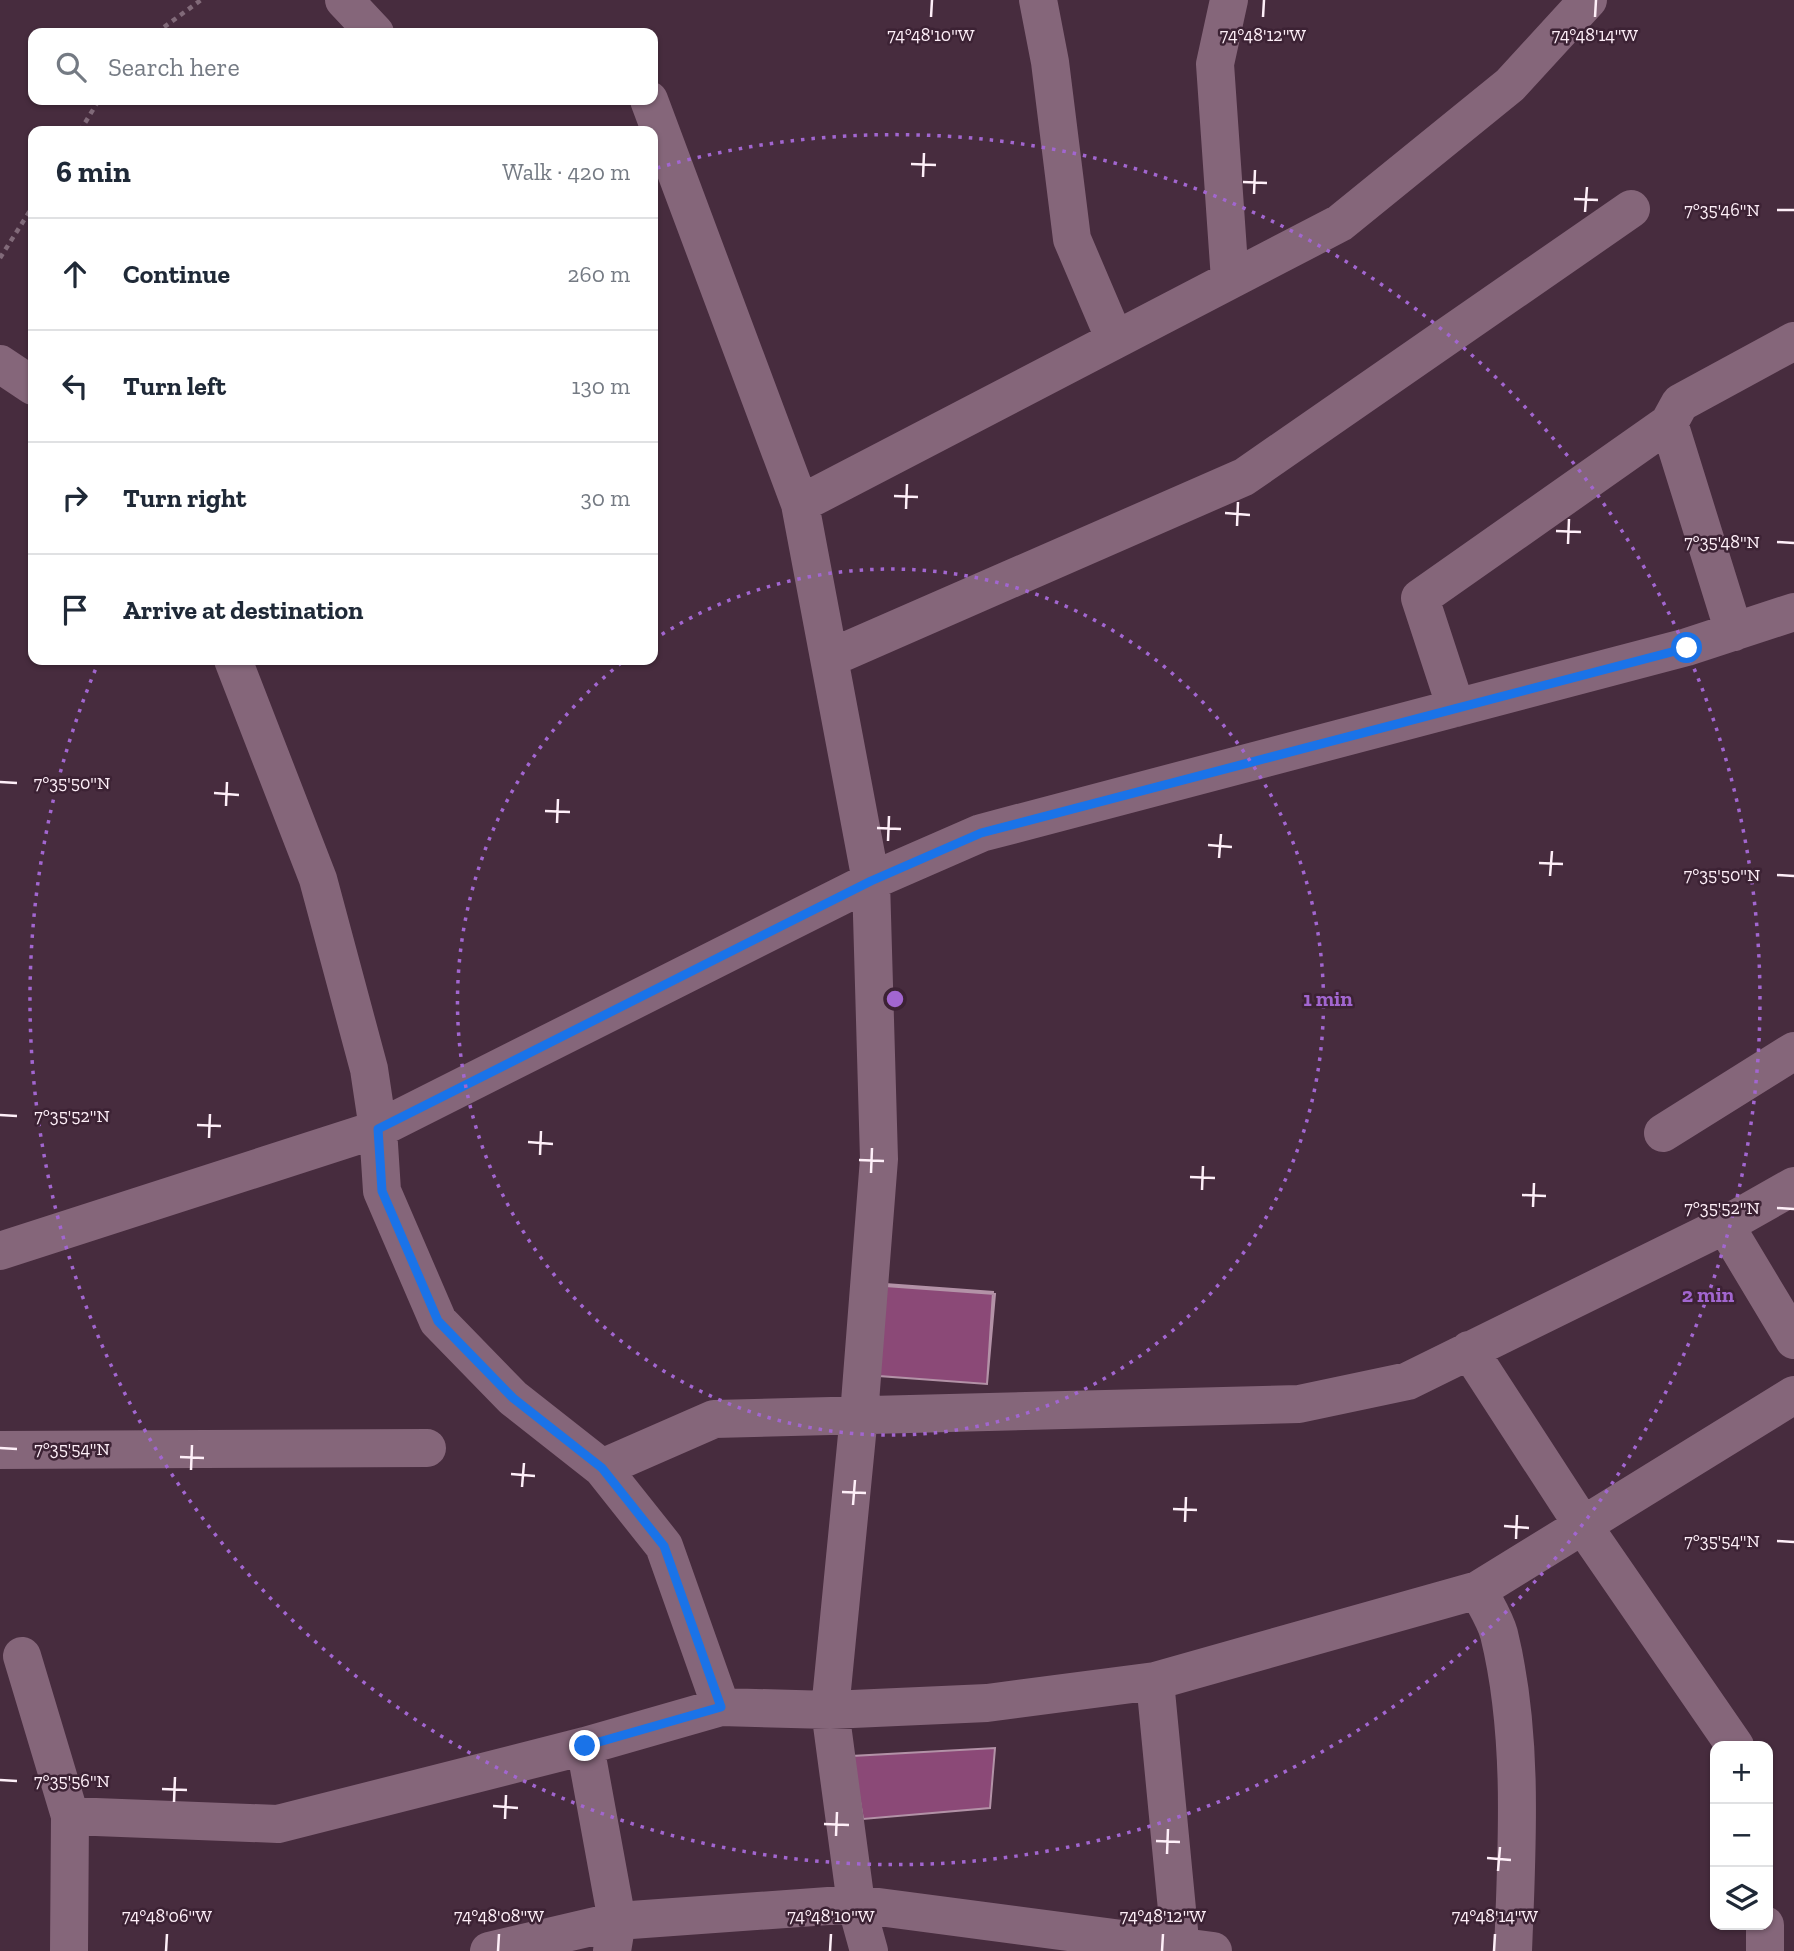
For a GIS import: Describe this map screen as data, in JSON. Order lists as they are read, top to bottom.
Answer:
{
  "page": {
    "search": "Search here",
    "heading": ["6 min", "Walk · 420 m"],
    "list": [
      ["Continue", "260 m"],
      ["Turn left", "130 m"],
      ["Turn right", "30 m"],
      "Arrive at destination"
    ],
    "map_buttons": ["+", "−"]
  },
  "coordinates": [
    "74°48'10\"W",
    "74°48'12\"W",
    "74°48'14\"W",
    "7°35'46\"N",
    "7°35'48\"N",
    "7°35'50\"N",
    "7°35'52\"N",
    "7°35'54\"N",
    "7°35'56\"N",
    "74°48'06\"W",
    "74°48'08\"W"
  ],
  "rings": ["1 min", "2 min"]
}
